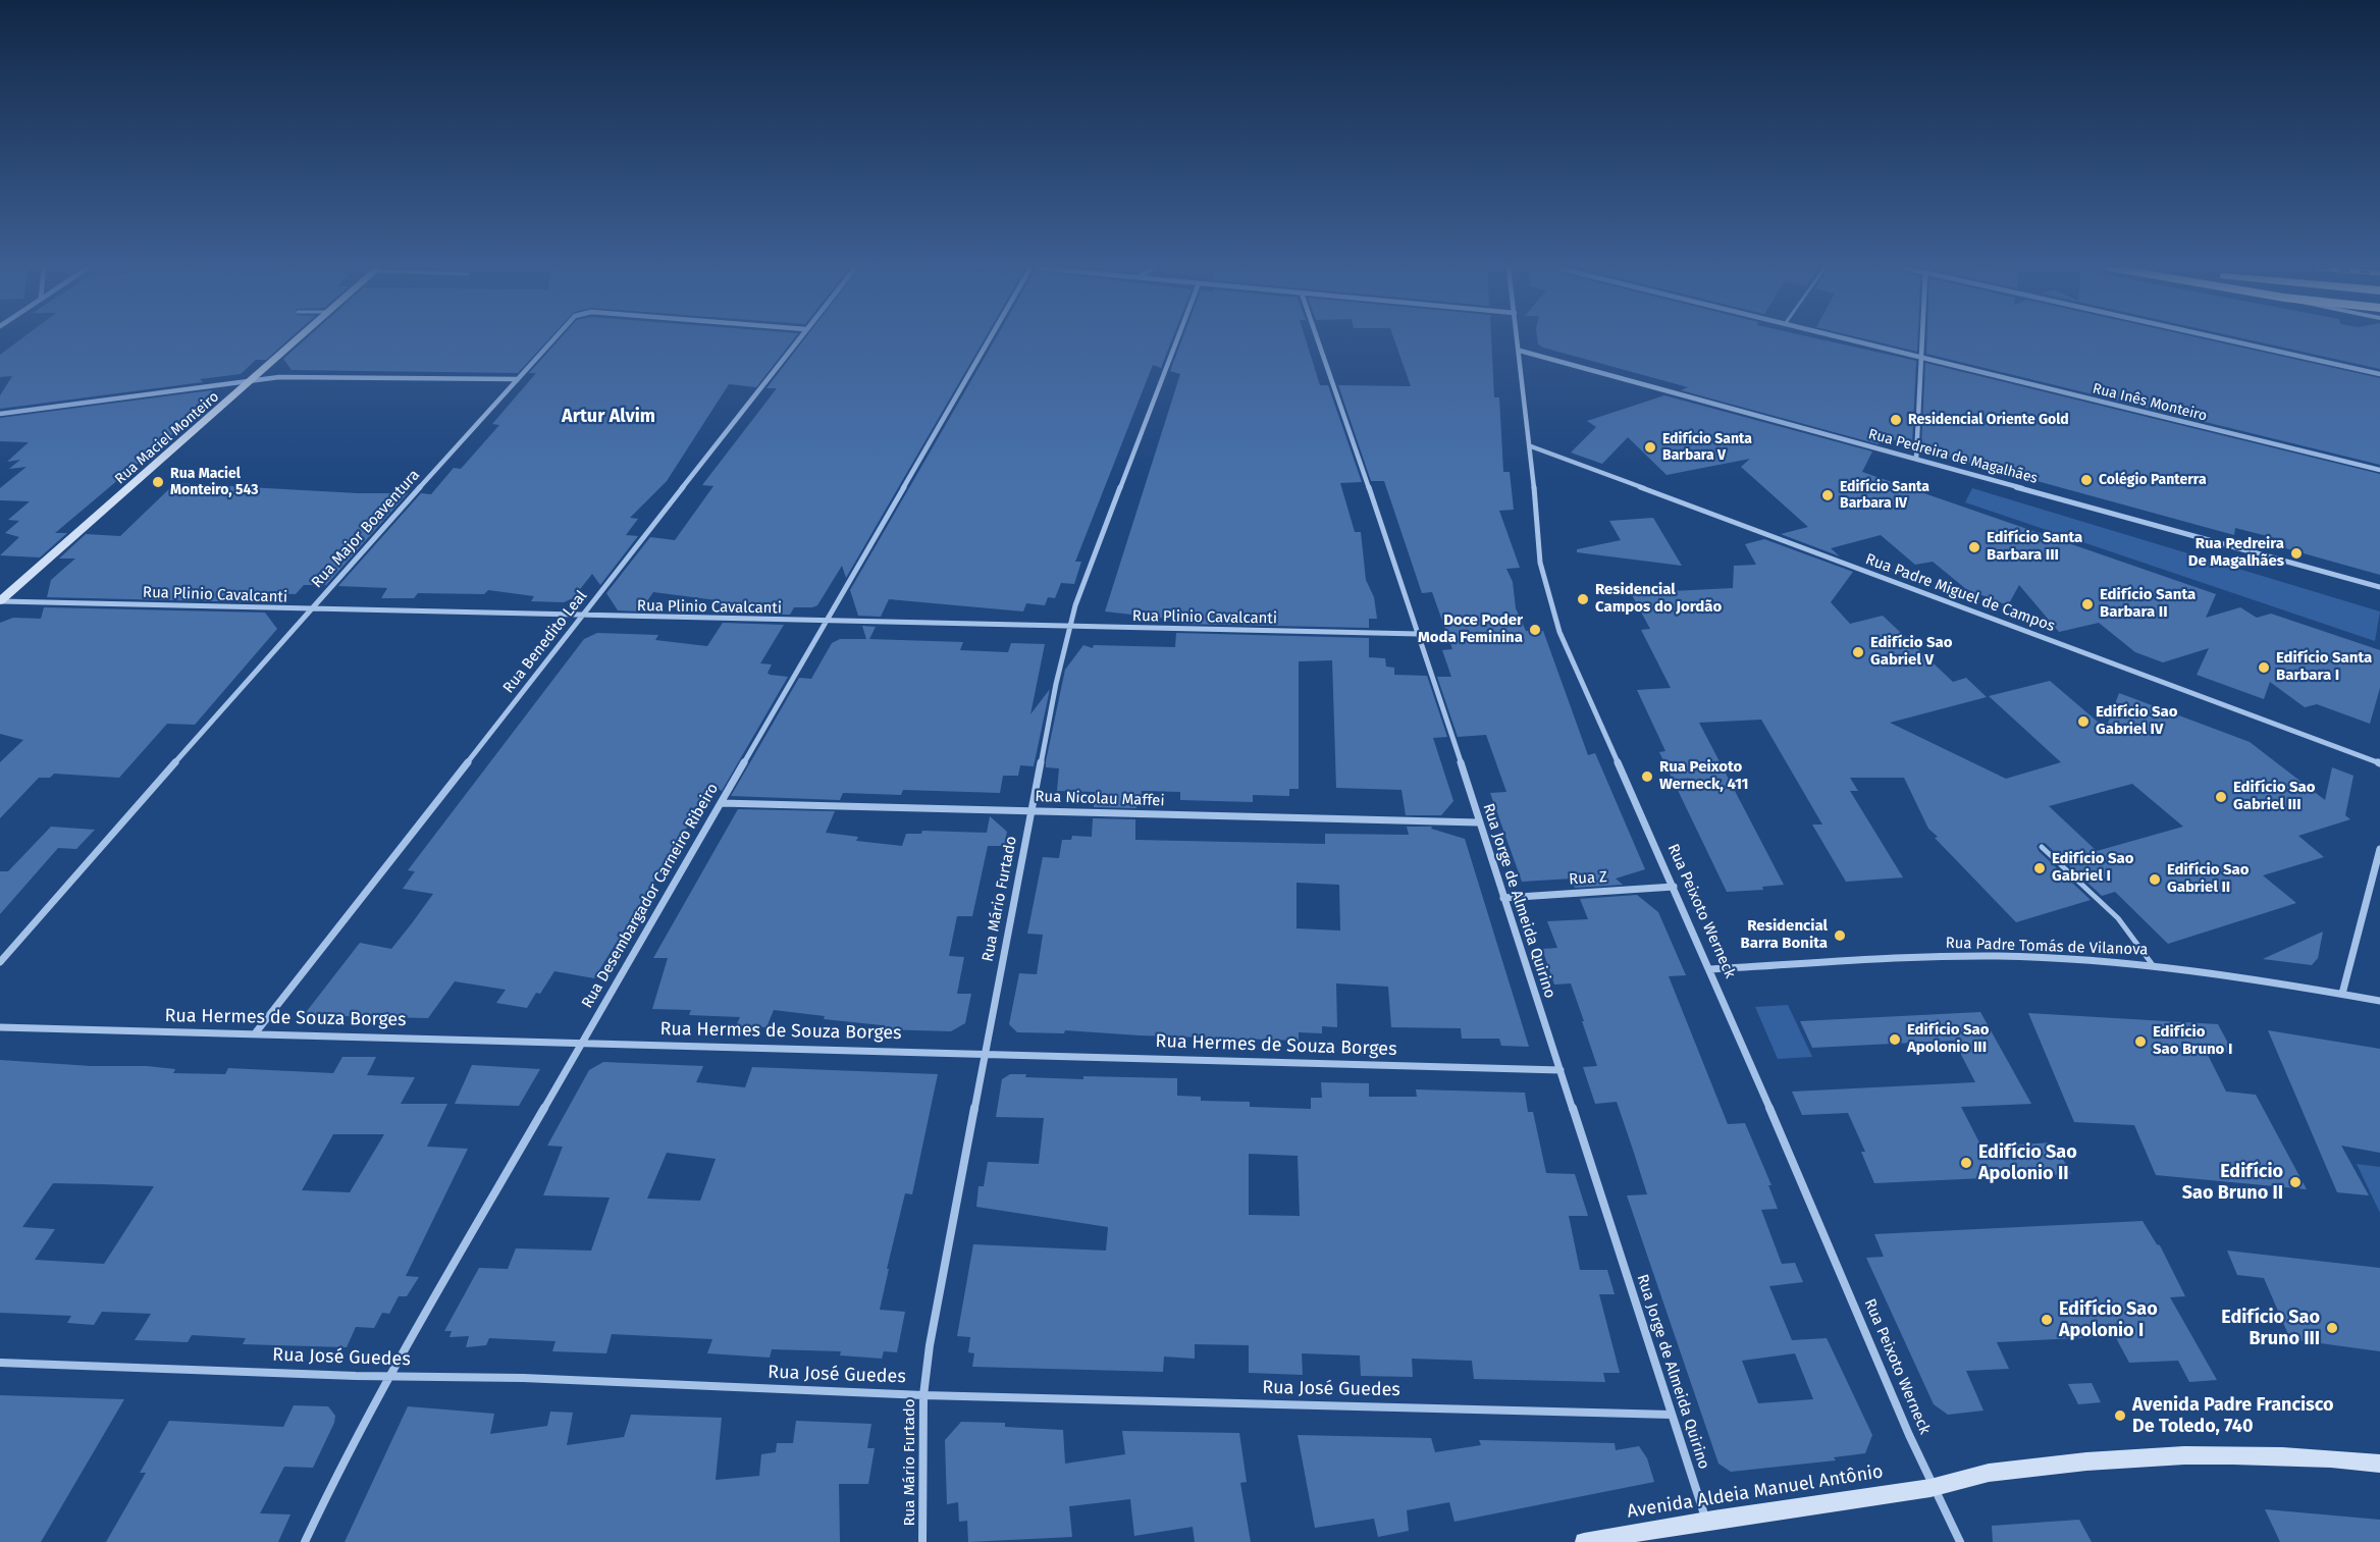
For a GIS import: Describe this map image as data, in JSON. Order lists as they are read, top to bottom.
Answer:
{
  "streets": {
    "street": [
      "Rua Inês Monteiro",
      "Rua Maciel Monteiro",
      "Rua Pedreira de Magalhães",
      "Rua Major Boaventura",
      "Rua Padre Miguel de Campos",
      "Rua Plinio Cavalcanti",
      "Rua Benedito Leal",
      "Rua Nicolau Maffei",
      "Rua Z",
      "Rua Desembargador Carneiro Ribeiro",
      "Rua Mário Furtado",
      "Rua Jorge de Almeida Quirino",
      "Rua Peixoto Werneck",
      "Rua Padre Tomás de Vilanova",
      "Rua Hermes de Souza Borges",
      "Rua José Guedes",
      "Avenida Aldeia Manuel Antônio"
    ]
  },
  "crossings": [
    ["Rua Maciel Monteiro", "Rua Plinio Cavalcanti"],
    ["Rua Pedreira de Magalhães", "Rua Peixoto Werneck"],
    ["Rua Major Boaventura", "Rua Plinio Cavalcanti"],
    ["Rua Padre Miguel de Campos", "Rua Peixoto Werneck"],
    ["Rua Plinio Cavalcanti", "Rua Benedito Leal"],
    ["Rua Plinio Cavalcanti", "Rua Desembargador Carneiro Ribeiro"],
    ["Rua Plinio Cavalcanti", "Rua Mário Furtado"],
    ["Rua Plinio Cavalcanti", "Rua Jorge de Almeida Quirino"],
    ["Rua Benedito Leal", "Rua Hermes de Souza Borges"],
    ["Rua Nicolau Maffei", "Rua Desembargador Carneiro Ribeiro"],
    ["Rua Nicolau Maffei", "Rua Mário Furtado"],
    ["Rua Nicolau Maffei", "Rua Jorge de Almeida Quirino"],
    ["Rua Z", "Rua Jorge de Almeida Quirino"],
    ["Rua Z", "Rua Peixoto Werneck"],
    ["Rua Desembargador Carneiro Ribeiro", "Rua Hermes de Souza Borges"],
    ["Rua Desembargador Carneiro Ribeiro", "Rua José Guedes"],
    ["Rua Mário Furtado", "Rua Hermes de Souza Borges"],
    ["Rua Mário Furtado", "Rua José Guedes"],
    ["Rua Jorge de Almeida Quirino", "Rua Hermes de Souza Borges"],
    ["Rua Jorge de Almeida Quirino", "Rua José Guedes"],
    ["Rua Jorge de Almeida Quirino", "Avenida Aldeia Manuel Antônio"],
    ["Rua Peixoto Werneck", "Rua Padre Tomás de Vilanova"],
    ["Rua Peixoto Werneck", "Avenida Aldeia Manuel Antônio"]
  ],
  "districts": ["Artur Alvim"],
  "places": [
    "Residencial Oriente Gold",
    "Edifício Santa Barbara V",
    "Colégio Panterra",
    "Rua Maciel Monteiro, 543",
    "Edifício Santa Barbara IV",
    "Edifício Santa Barbara III",
    "Rua Pedreira De Magalhães",
    "Residencial Campos do Jordão",
    "Edifício Santa Barbara II",
    "Doce Poder Moda Feminina",
    "Edifício Sao Gabriel V",
    "Edifício Santa Barbara I",
    "Edifício Sao Gabriel IV",
    "Rua Peixoto Werneck, 411",
    "Edifício Sao Gabriel III",
    "Edifício Sao Gabriel I",
    "Edifício Sao Gabriel II",
    "Residencial Barra Bonita",
    "Edifício Sao Apolonio III",
    "Edifício Sao Bruno I",
    "Edifício Sao Apolonio II",
    "Edifício Sao Bruno II",
    "Edifício Sao Apolonio I",
    "Edifício Sao Bruno III",
    "Avenida Padre Francisco De Toledo, 740"
  ]
}
